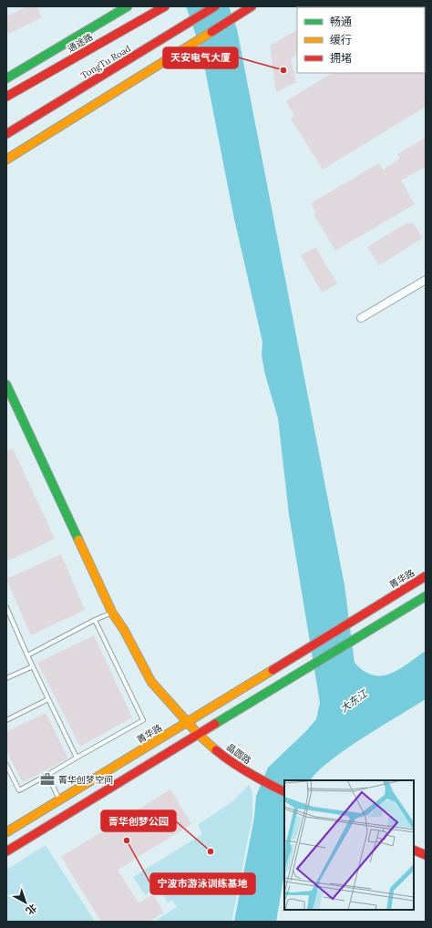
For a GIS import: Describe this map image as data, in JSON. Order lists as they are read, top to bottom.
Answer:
{
  "streets": {
    "street": [
      "通途路",
      "TongTu Road",
      "菁华路",
      "晶圆路"
    ]
  },
  "crossings": [
    ["菁华路", "晶圆路"]
  ],
  "water": ["大东江"],
  "places": {
    "other": ["天安电气大厦", "宁波市游泳训练基地", "菁华创梦公园"],
    "office": ["菁华创梦空间"]
  },
  "legend": ["畅通", "缓行", "拥堵"],
  "north": "bottom right"
}
